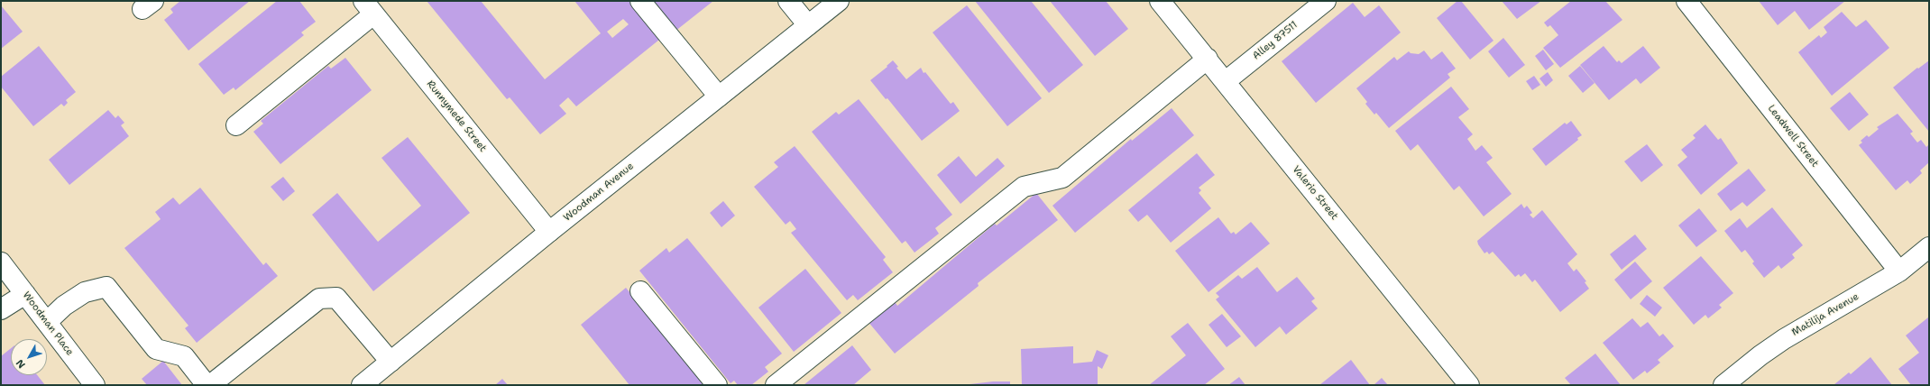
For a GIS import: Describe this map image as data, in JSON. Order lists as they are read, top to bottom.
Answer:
{
  "streets": {
    "street": [
      "Alley 87511",
      "Runnymede Street",
      "Leadwell Street",
      "Woodman Avenue",
      "Valerio Street",
      "Matilija Avenue",
      "Woodman Place"
    ]
  },
  "crossings": [
    ["Alley 87511", "Valerio Street"],
    ["Runnymede Street", "Woodman Avenue"],
    ["Leadwell Street", "Matilija Avenue"]
  ],
  "north": "bottom left"
}
